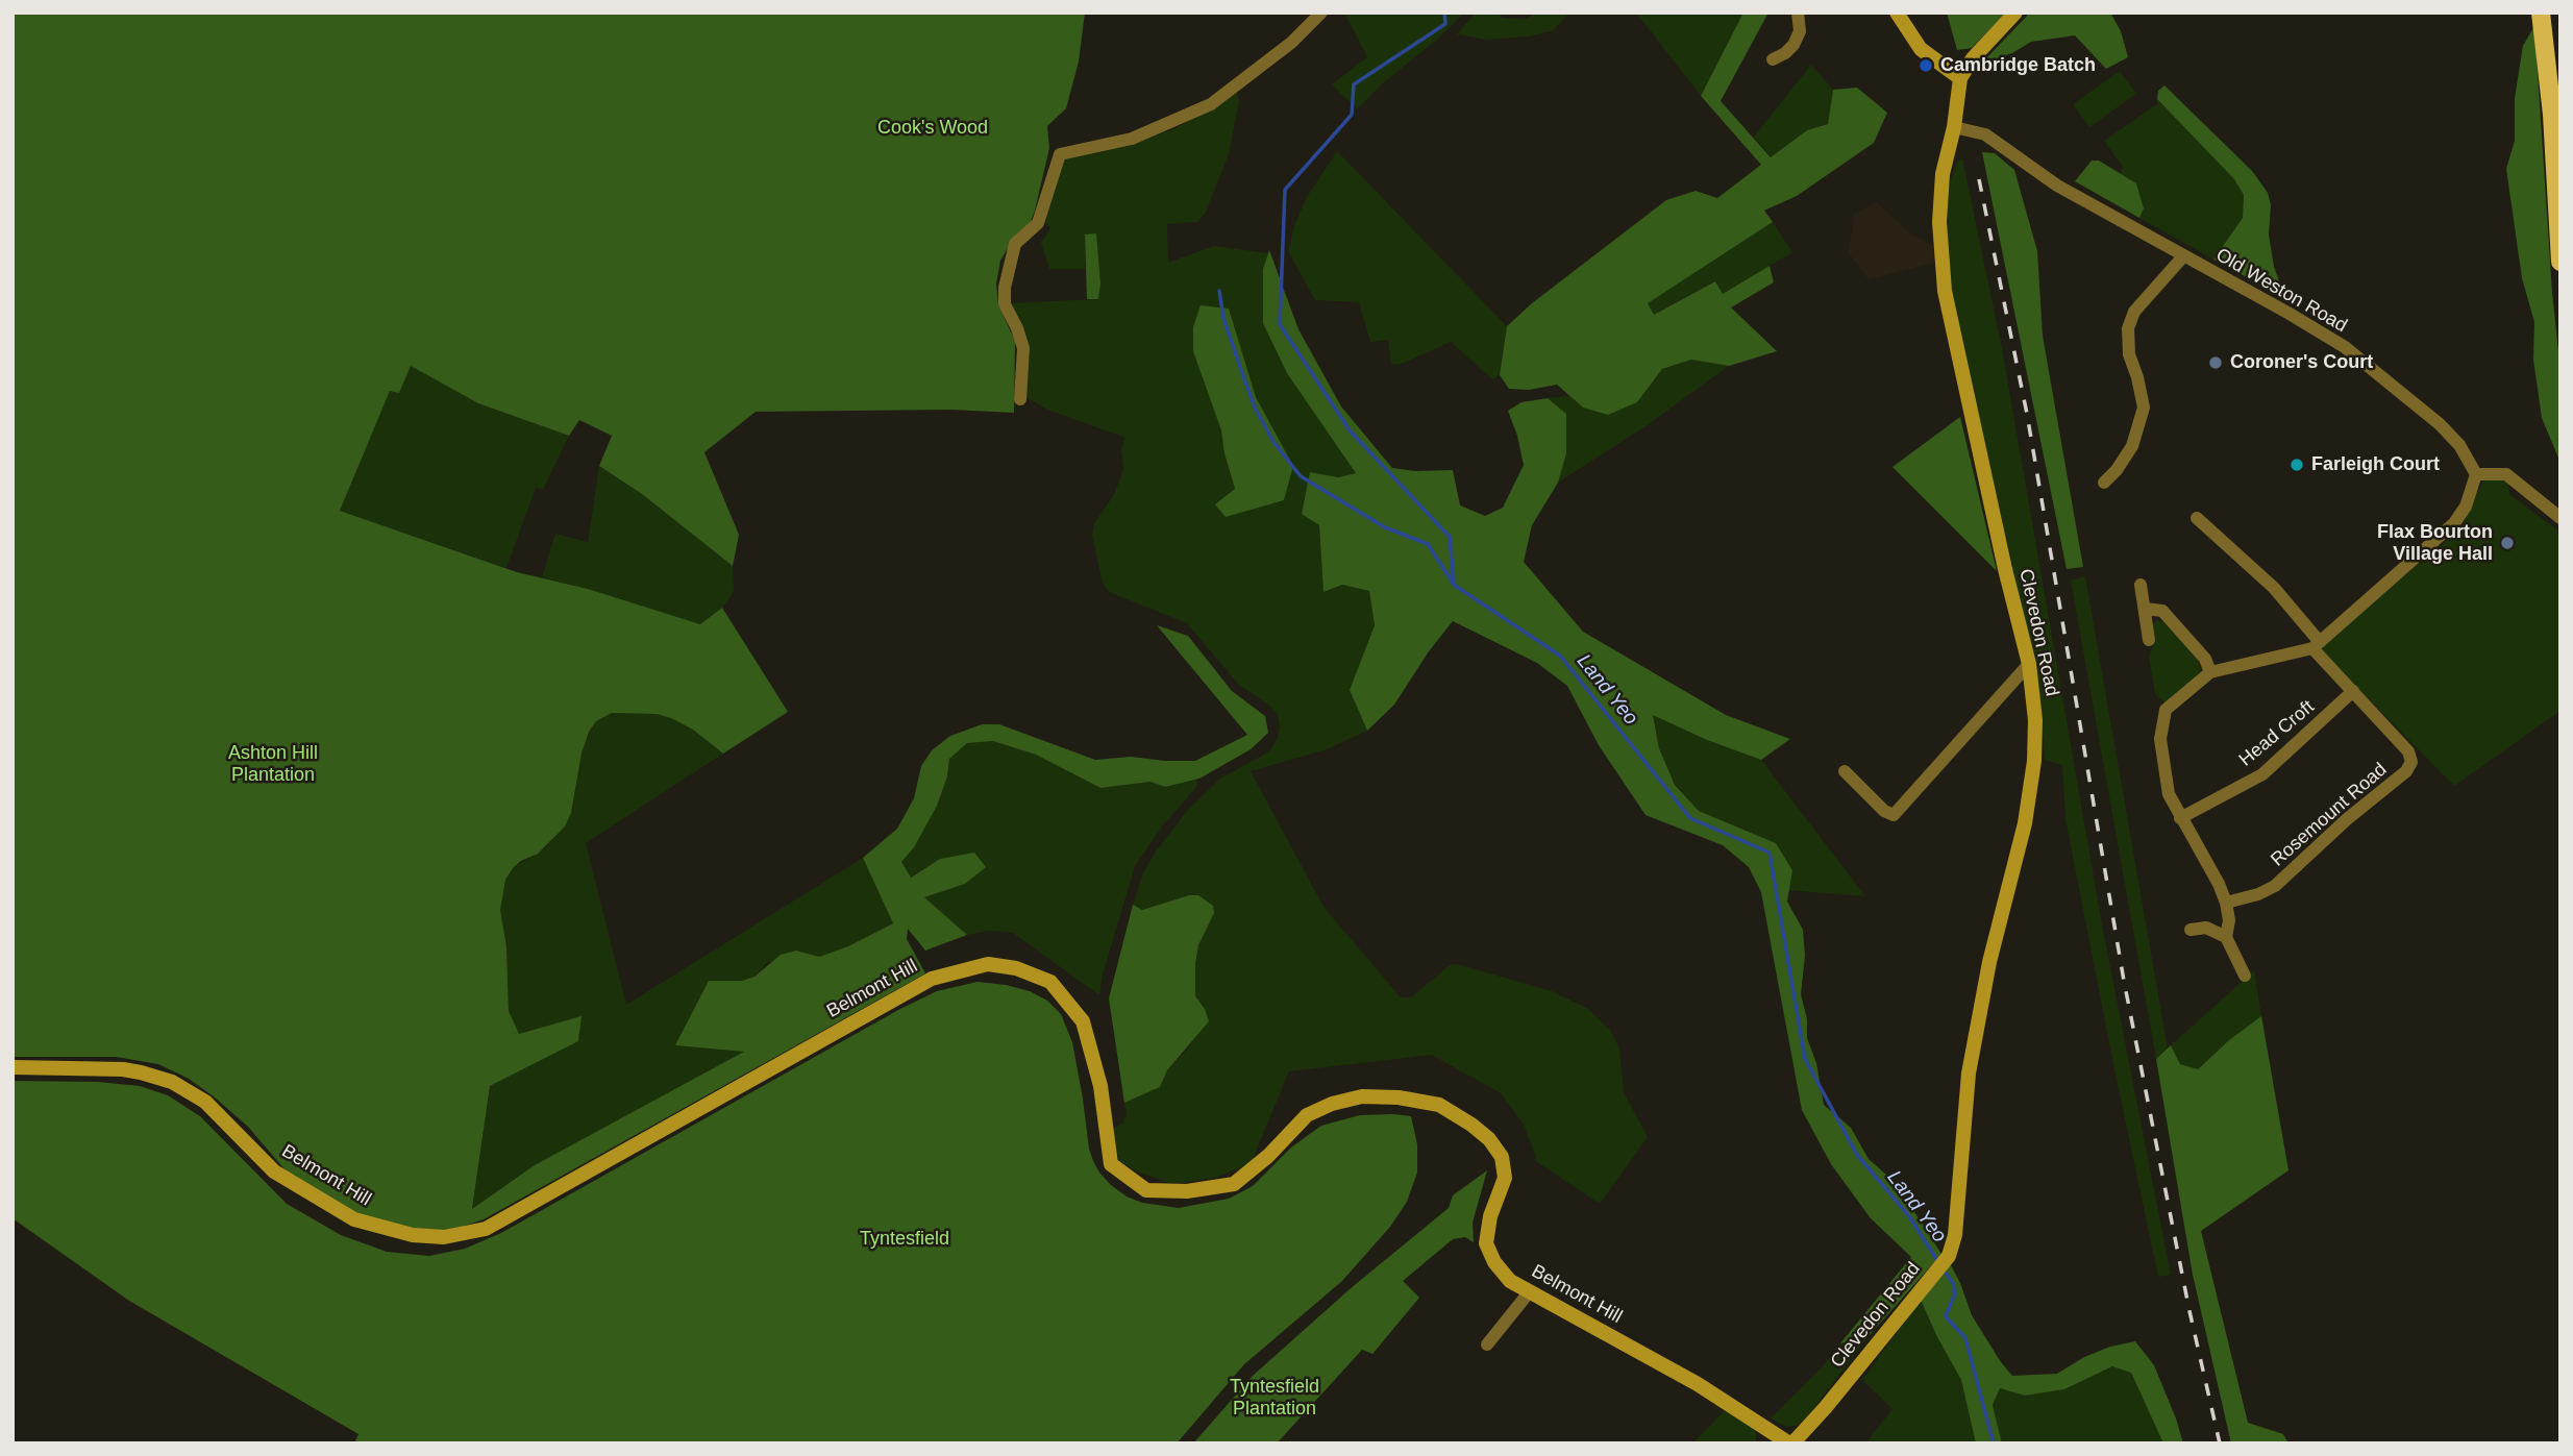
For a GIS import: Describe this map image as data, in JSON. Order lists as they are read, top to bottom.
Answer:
{
  "streets": {
    "main road": ["Clevedon Road", "Belmont Hill"],
    "street": ["Old Weston Road", "Head Croft", "Rosemount Road"]
  },
  "crossings": [
    ["Old Weston Road", "Clevedon Road"],
    ["Clevedon Road", "Belmont Hill"],
    ["Head Croft", "Rosemount Road"]
  ],
  "water": ["Land Yeo"],
  "parks": [
    "Cook's Wood",
    "Ashton Hill Plantation",
    "Tyntesfield",
    "Tyntesfield Plantation"
  ],
  "places": [
    "Cambridge Batch",
    "Coroner's Court",
    "Farleigh Court",
    "Flax Bourton Village Hall"
  ]
}
